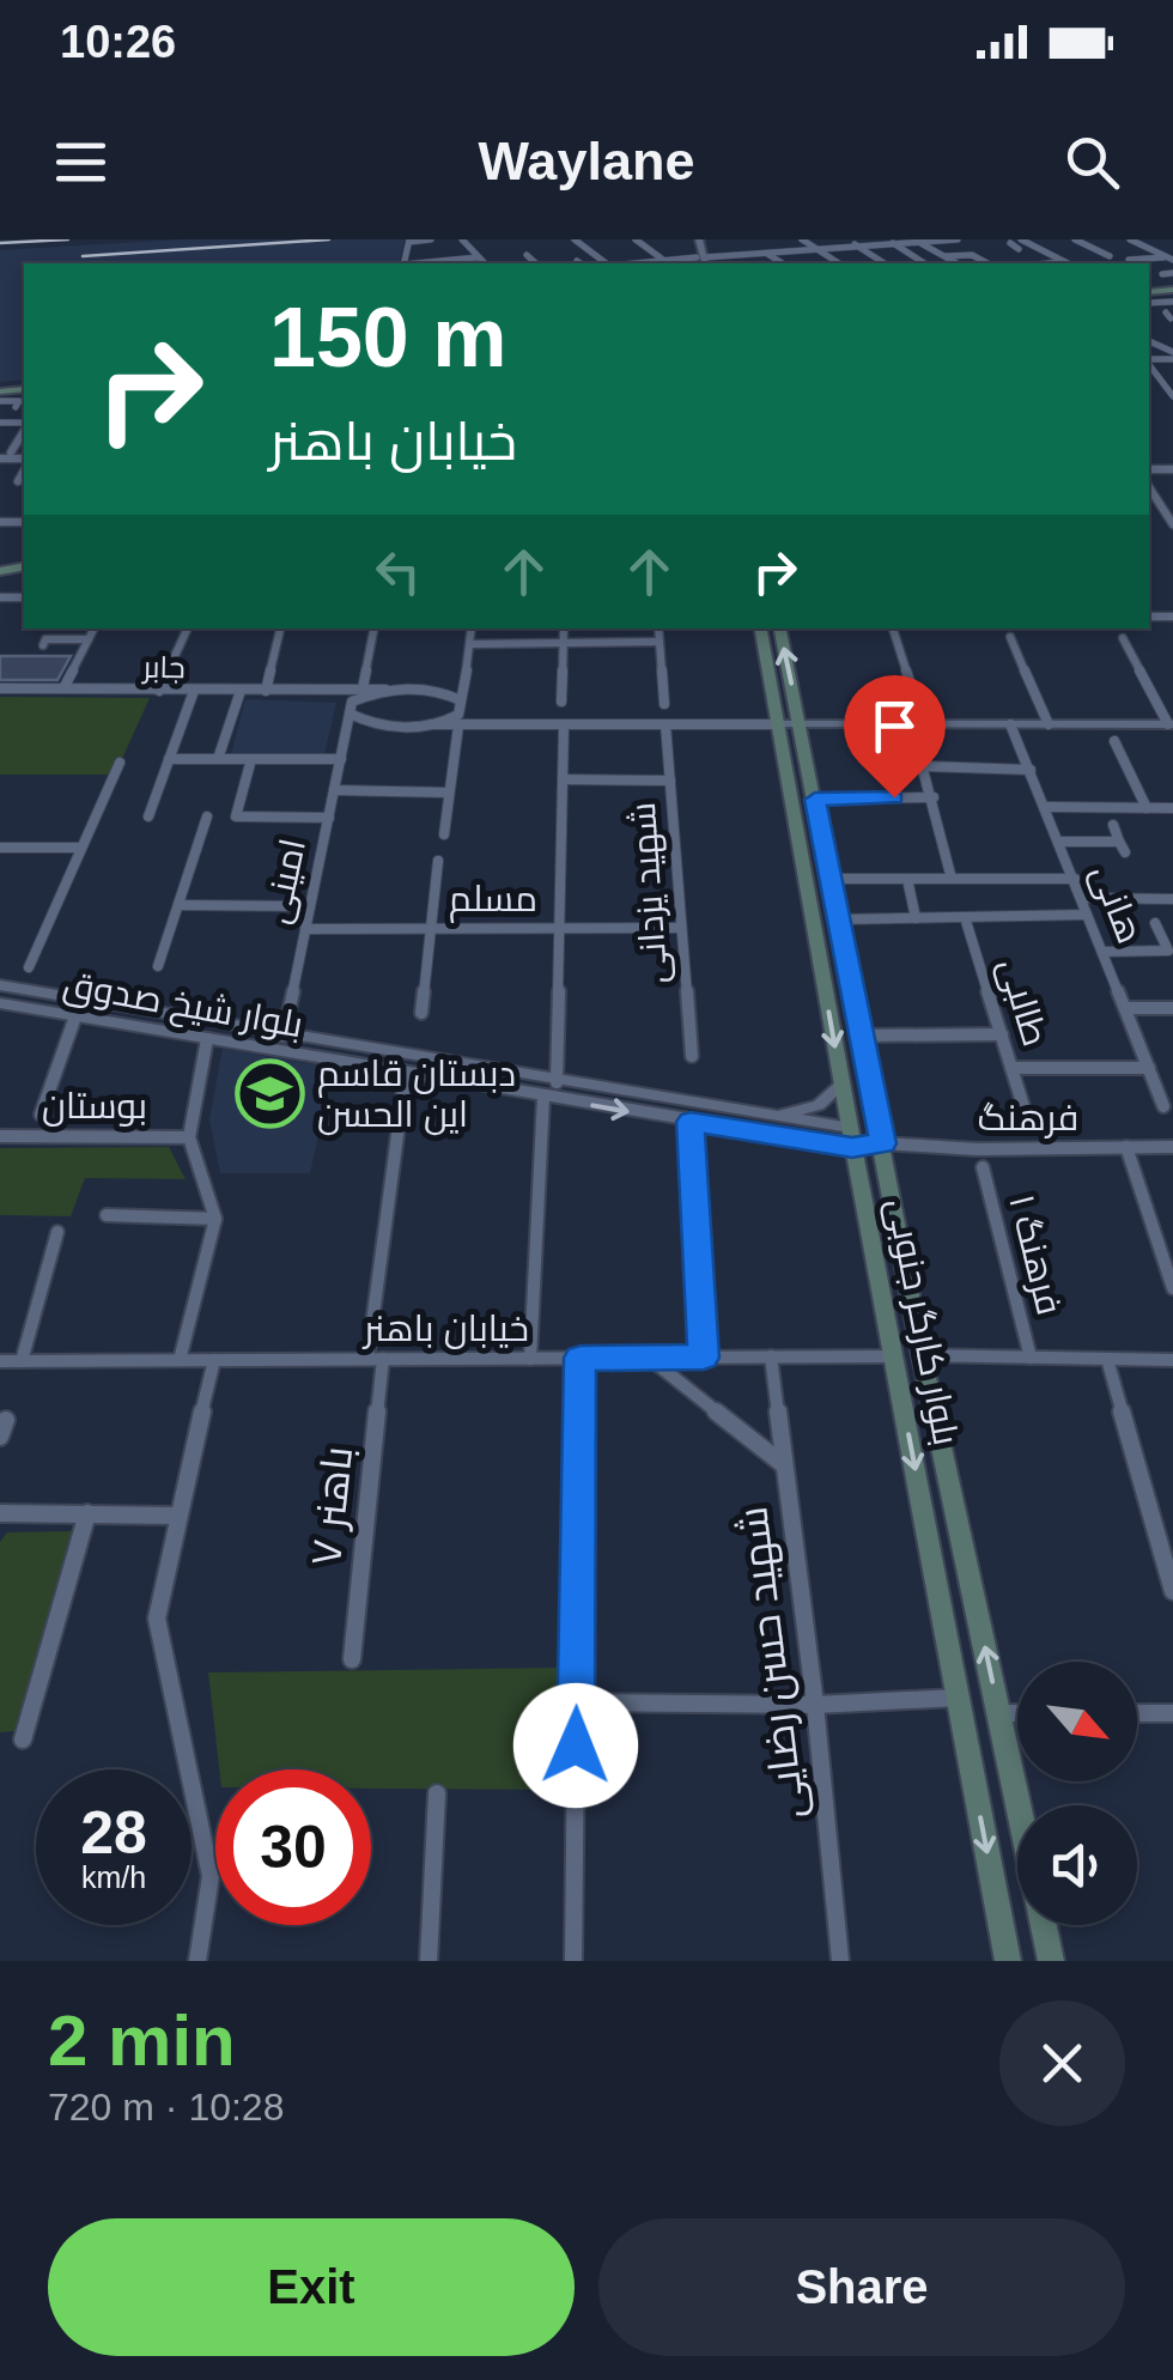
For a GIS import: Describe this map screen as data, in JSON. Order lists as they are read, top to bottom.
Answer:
{
  "streets": {
    "main road": ["بلوار کارگر جنوبی"],
    "street": [
      "جابر",
      "امینی",
      "شهید یزدانی",
      "مسلم",
      "هانی",
      "طالبی",
      "بلوار شیخ صدوق",
      "بوستان",
      "فرهنگ",
      "فرهنگ ۱",
      "خیابان باهنر",
      "باهنر ۷",
      "شهید حسن رضایی"
    ]
  },
  "crossings": [
    ["امینی", "مسلم"],
    ["امینی", "بلوار شیخ صدوق"],
    ["شهید یزدانی", "مسلم"],
    ["بلوار شیخ صدوق", "بلوار کارگر جنوبی"],
    ["بلوار شیخ صدوق", "باهنر ۷"],
    ["فرهنگ", "بلوار کارگر جنوبی"],
    ["بلوار کارگر جنوبی", "خیابان باهنر"],
    ["خیابان باهنر", "باهنر ۷"],
    ["خیابان باهنر", "شهید حسن رضایی"]
  ],
  "places": {
    "school or university": ["دبستان قاسم این الحسن"]
  },
  "north": "bottom right",
  "page": {
    "status": "10:26",
    "header": "Waylane",
    "turn": ["150 m", "خیابان باهنر"],
    "speed": "28 km/h",
    "limit": "30",
    "heading": ["2 min", "720 m · 10:28"],
    "buttons": ["Exit", "Share"]
  }
}
